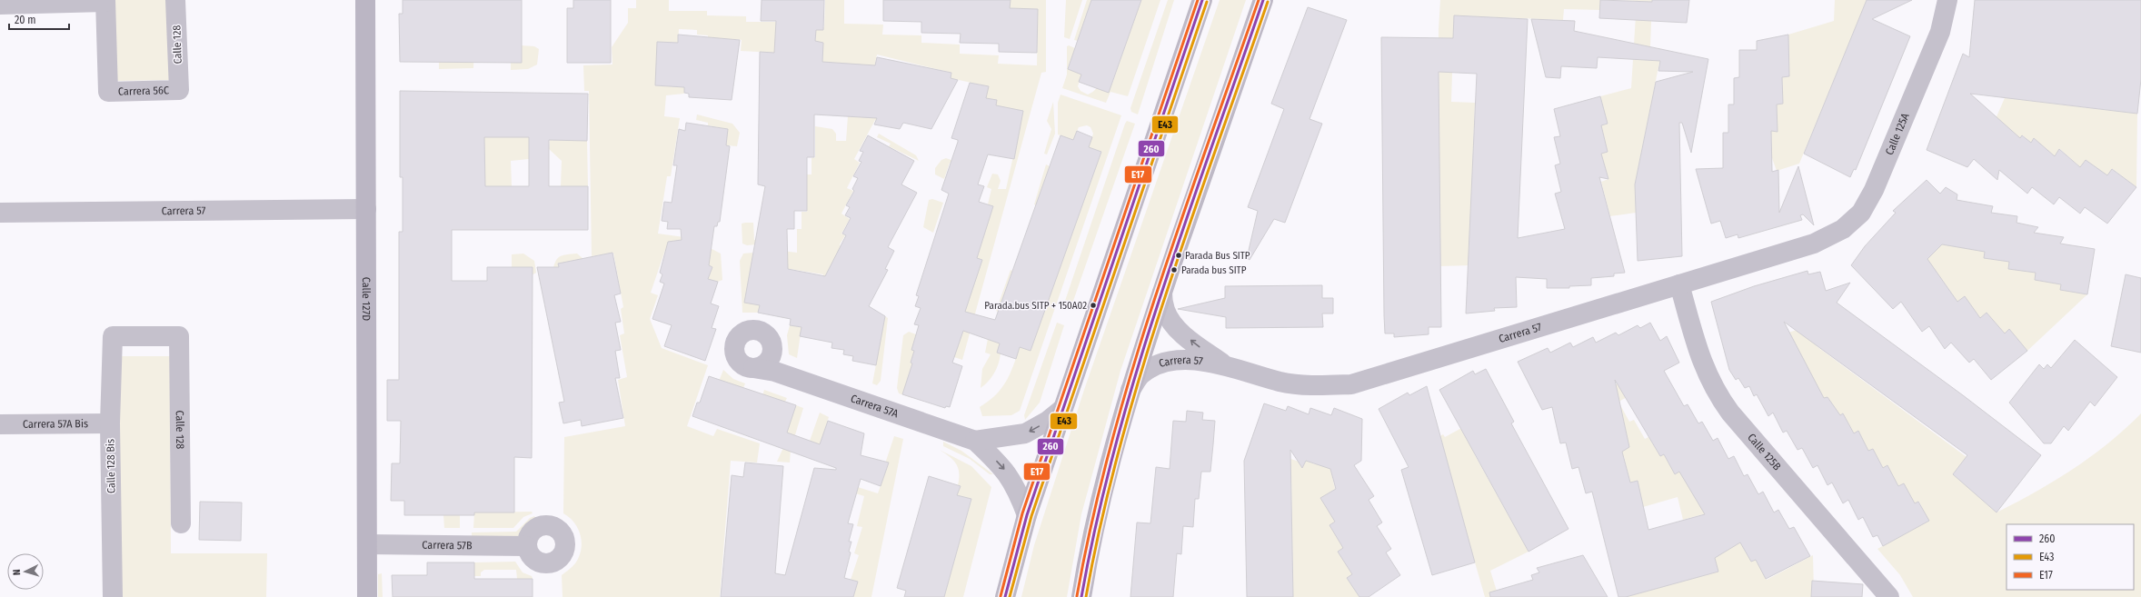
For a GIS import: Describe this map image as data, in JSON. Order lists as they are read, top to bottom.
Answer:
{
  "streets": {
    "street": [
      "Calle 128",
      "Carrera 56C",
      "Calle 125A",
      "Carrera 57",
      "Calle 127D",
      "Carrera 57A",
      "Carrera 57A Bis",
      "Calle 125B",
      "Calle 128 Bis",
      "Carrera 57B"
    ]
  },
  "crossings": [
    ["Calle 128", "Carrera 56C"],
    ["Calle 128", "Calle 128 Bis"],
    ["Calle 125A", "Carrera 57"],
    ["Carrera 57", "Calle 127D"],
    ["Carrera 57", "Calle 125B"],
    ["Calle 127D", "Carrera 57B"],
    ["Carrera 57A Bis", "Calle 128 Bis"]
  ],
  "places": ["Parada Bus SITP", "Parada bus SITP", "Parada.bus SITP + 150A02"],
  "lines": ["transit line 260", "transit line E17", "transit line E43"],
  "legend": ["260", "E43", "E17"],
  "scale_bar": "20 m",
  "north": "left"
}
